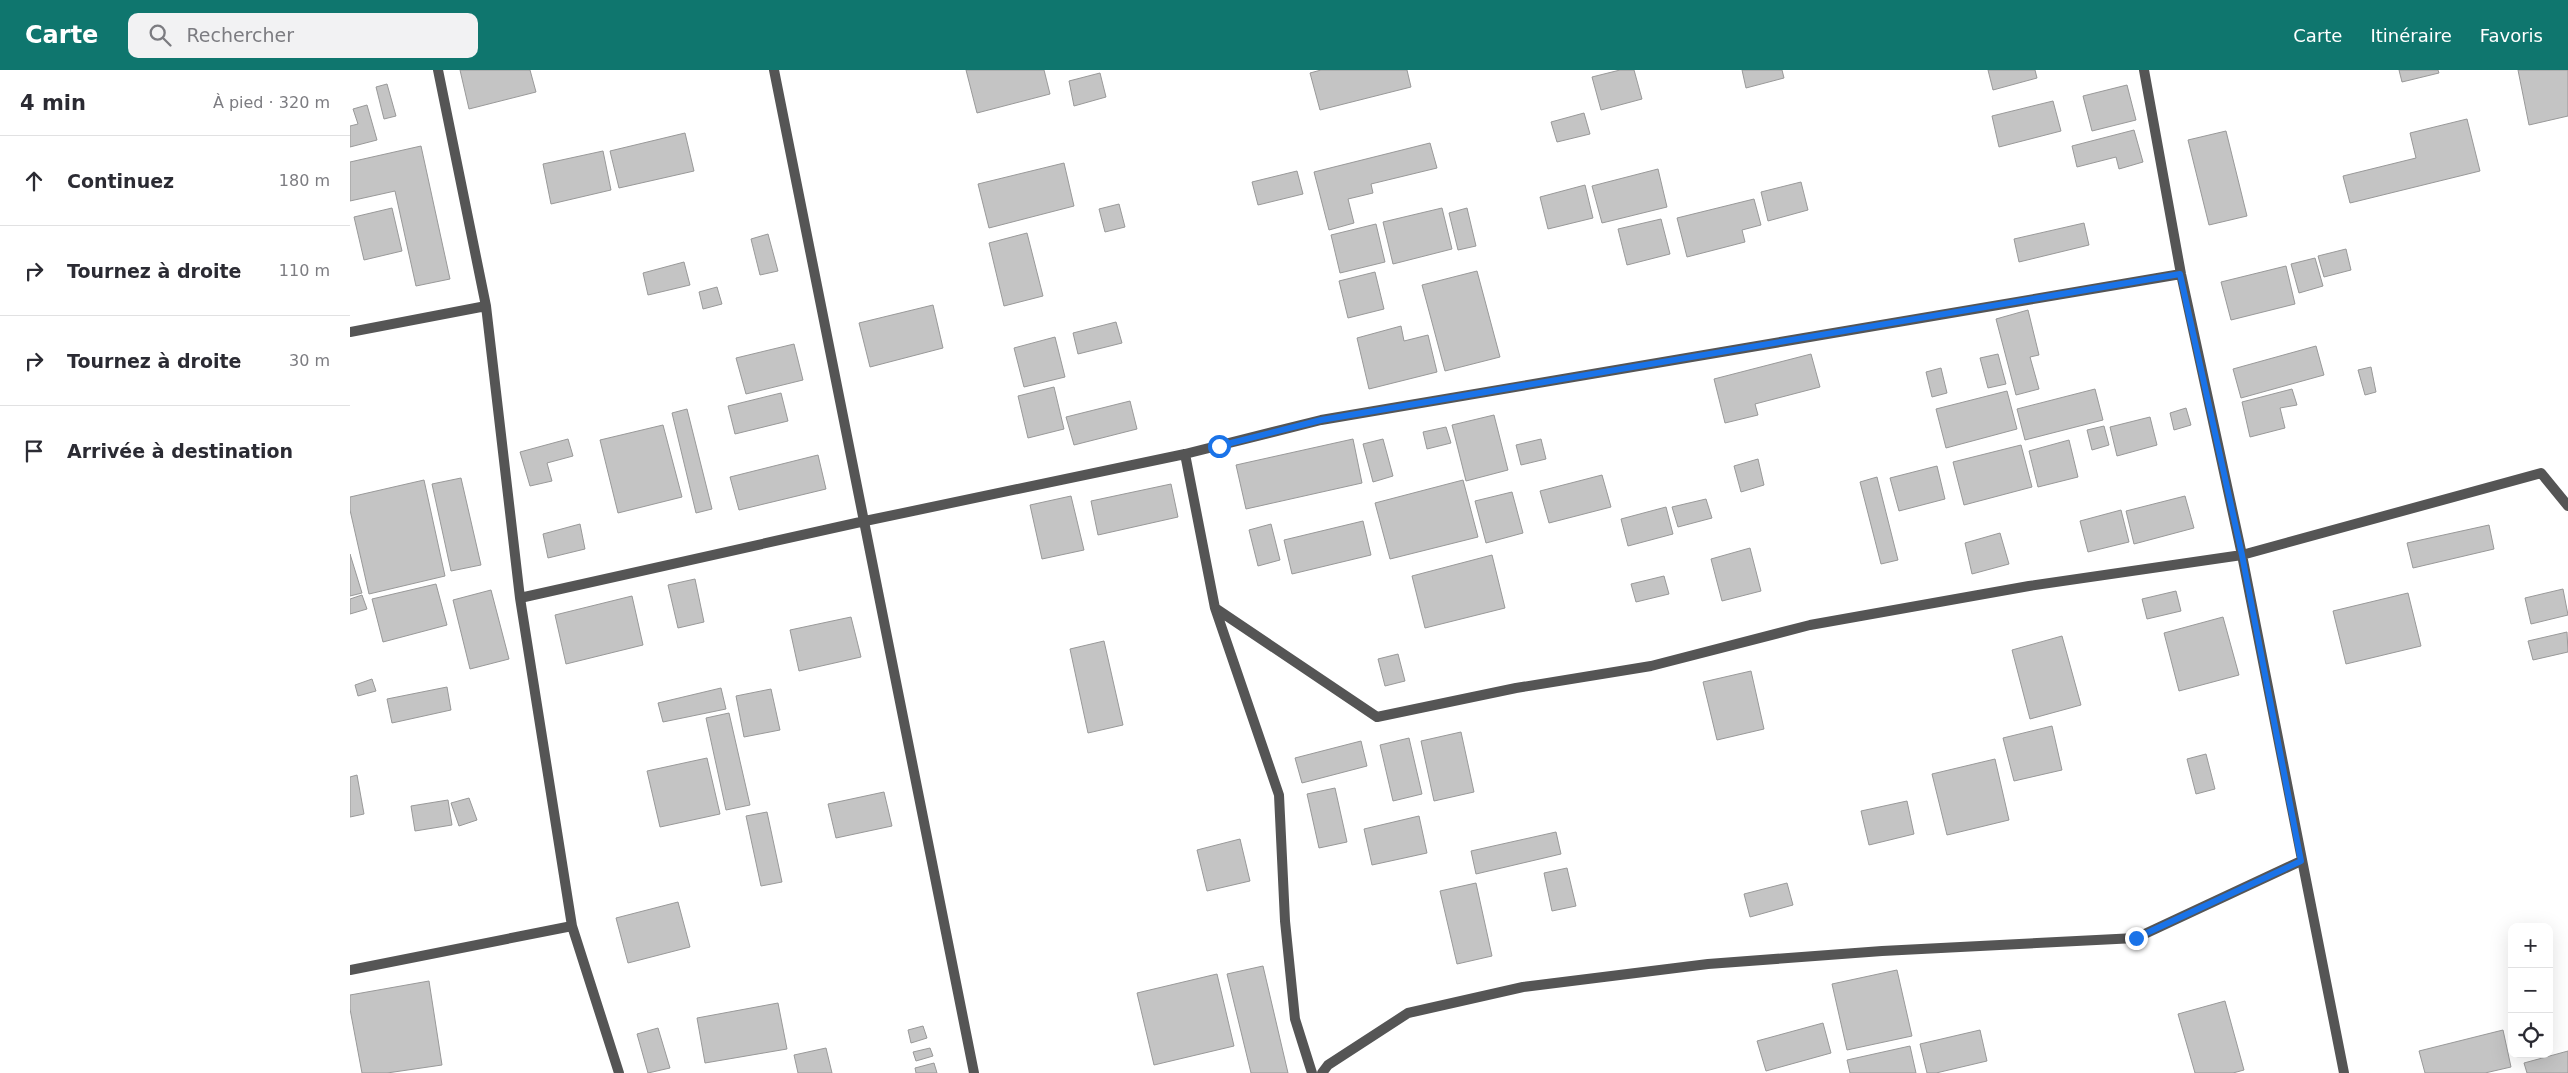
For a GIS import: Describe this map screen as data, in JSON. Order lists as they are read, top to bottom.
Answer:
{
  "page": {
    "header": "Carte",
    "search": "Rechercher",
    "nav": ["Carte", "Itinéraire", "Favoris"],
    "heading": ["4 min", "À pied · 320 m"],
    "list": [
      ["Continuez", "180 m"],
      ["Tournez à droite", "110 m"],
      ["Tournez à droite", "30 m"],
      "Arrivée à destination"
    ],
    "map_buttons": ["+", "−"]
  }
}
